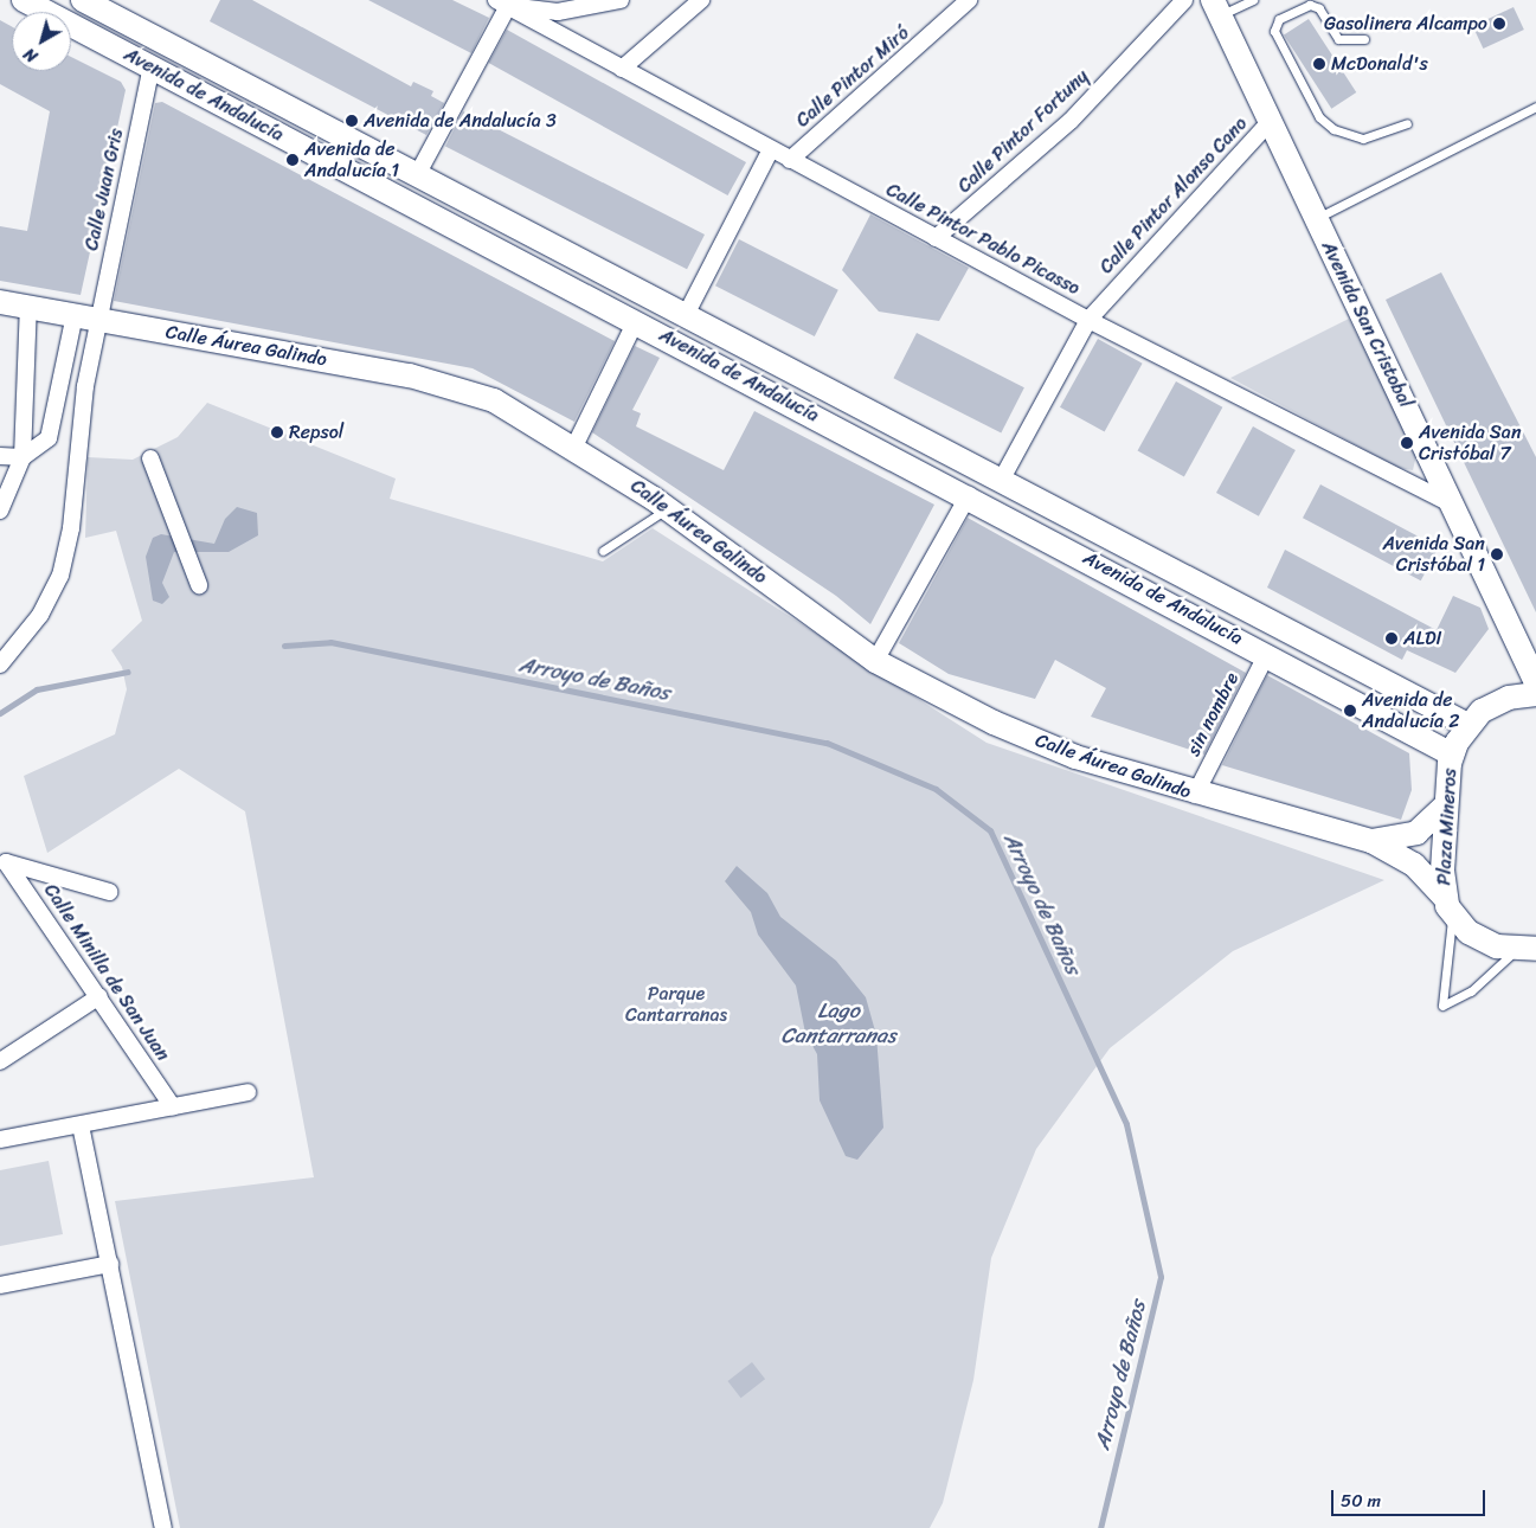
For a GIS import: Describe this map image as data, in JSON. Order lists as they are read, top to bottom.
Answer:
{
  "streets": {
    "main road": [
      "Avenida de Andalucía",
      "Avenida San Cristobal",
      "Calle Áurea Galindo",
      "Plaza Mineros"
    ],
    "street": [
      "Calle Pintor Miró",
      "Calle Pintor Fortuny",
      "Calle Juan Gris",
      "Calle Pintor Alonso Cano",
      "Calle Pintor Pablo Picasso",
      "sin nombre",
      "Calle Minilla de San Juan"
    ]
  },
  "crossings": [
    ["Calle Pintor Miró", "Calle Pintor Pablo Picasso"],
    ["Avenida de Andalucía", "Calle Juan Gris"],
    ["Avenida de Andalucía", "Calle Pintor Alonso Cano"],
    ["Avenida de Andalucía", "sin nombre"],
    ["Avenida de Andalucía", "Plaza Mineros"],
    ["Calle Pintor Fortuny", "Calle Pintor Pablo Picasso"],
    ["Calle Juan Gris", "Calle Áurea Galindo"],
    ["Calle Pintor Alonso Cano", "Calle Pintor Pablo Picasso"],
    ["Calle Pintor Alonso Cano", "Avenida San Cristobal"],
    ["Calle Pintor Pablo Picasso", "Avenida San Cristobal"],
    ["Calle Áurea Galindo", "sin nombre"]
  ],
  "water": ["Arroyo de Baños", "Lago Cantarranas"],
  "parks": ["Parque Cantarranas"],
  "places": [
    "Gasolinera Alcampo",
    "McDonald's",
    "Avenida de Andalucía 3",
    "Avenida de Andalucía 1",
    "Repsol",
    "Avenida San Cristóbal 7",
    "Avenida San Cristóbal 1",
    "ALDI",
    "Avenida de Andalucía 2"
  ],
  "scale_bar": "50 m",
  "north": "bottom left"
}
